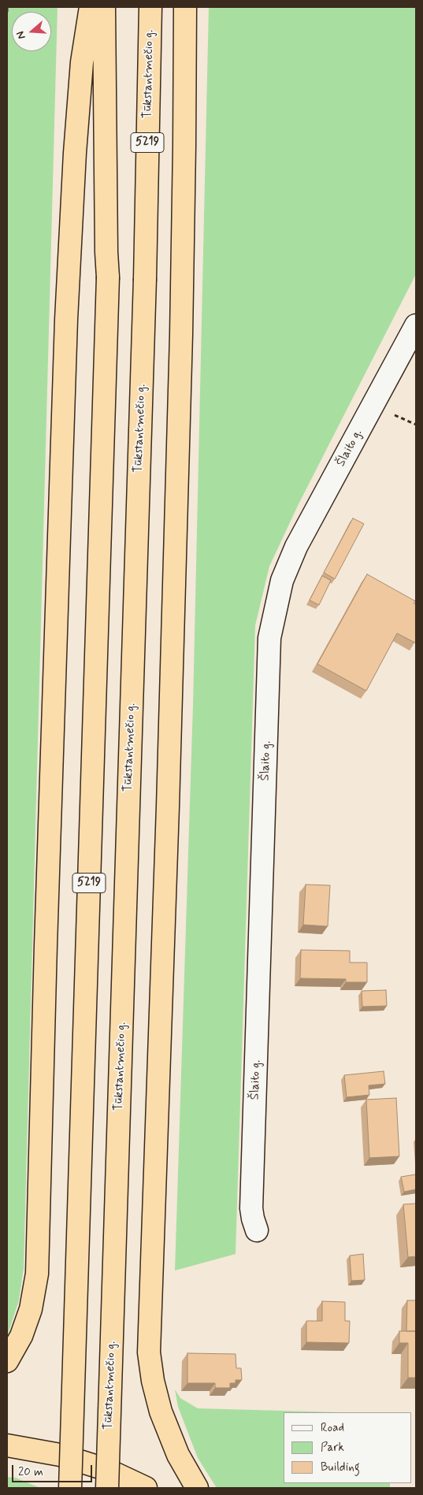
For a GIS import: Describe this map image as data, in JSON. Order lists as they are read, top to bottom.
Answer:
{
  "streets": {
    "highway": ["Tūkstantmečio g.", "5219"],
    "street": ["Šlaito g."]
  },
  "legend": ["Road", "Park", "Building"],
  "scale_bar": "20 m",
  "north": "left"
}
